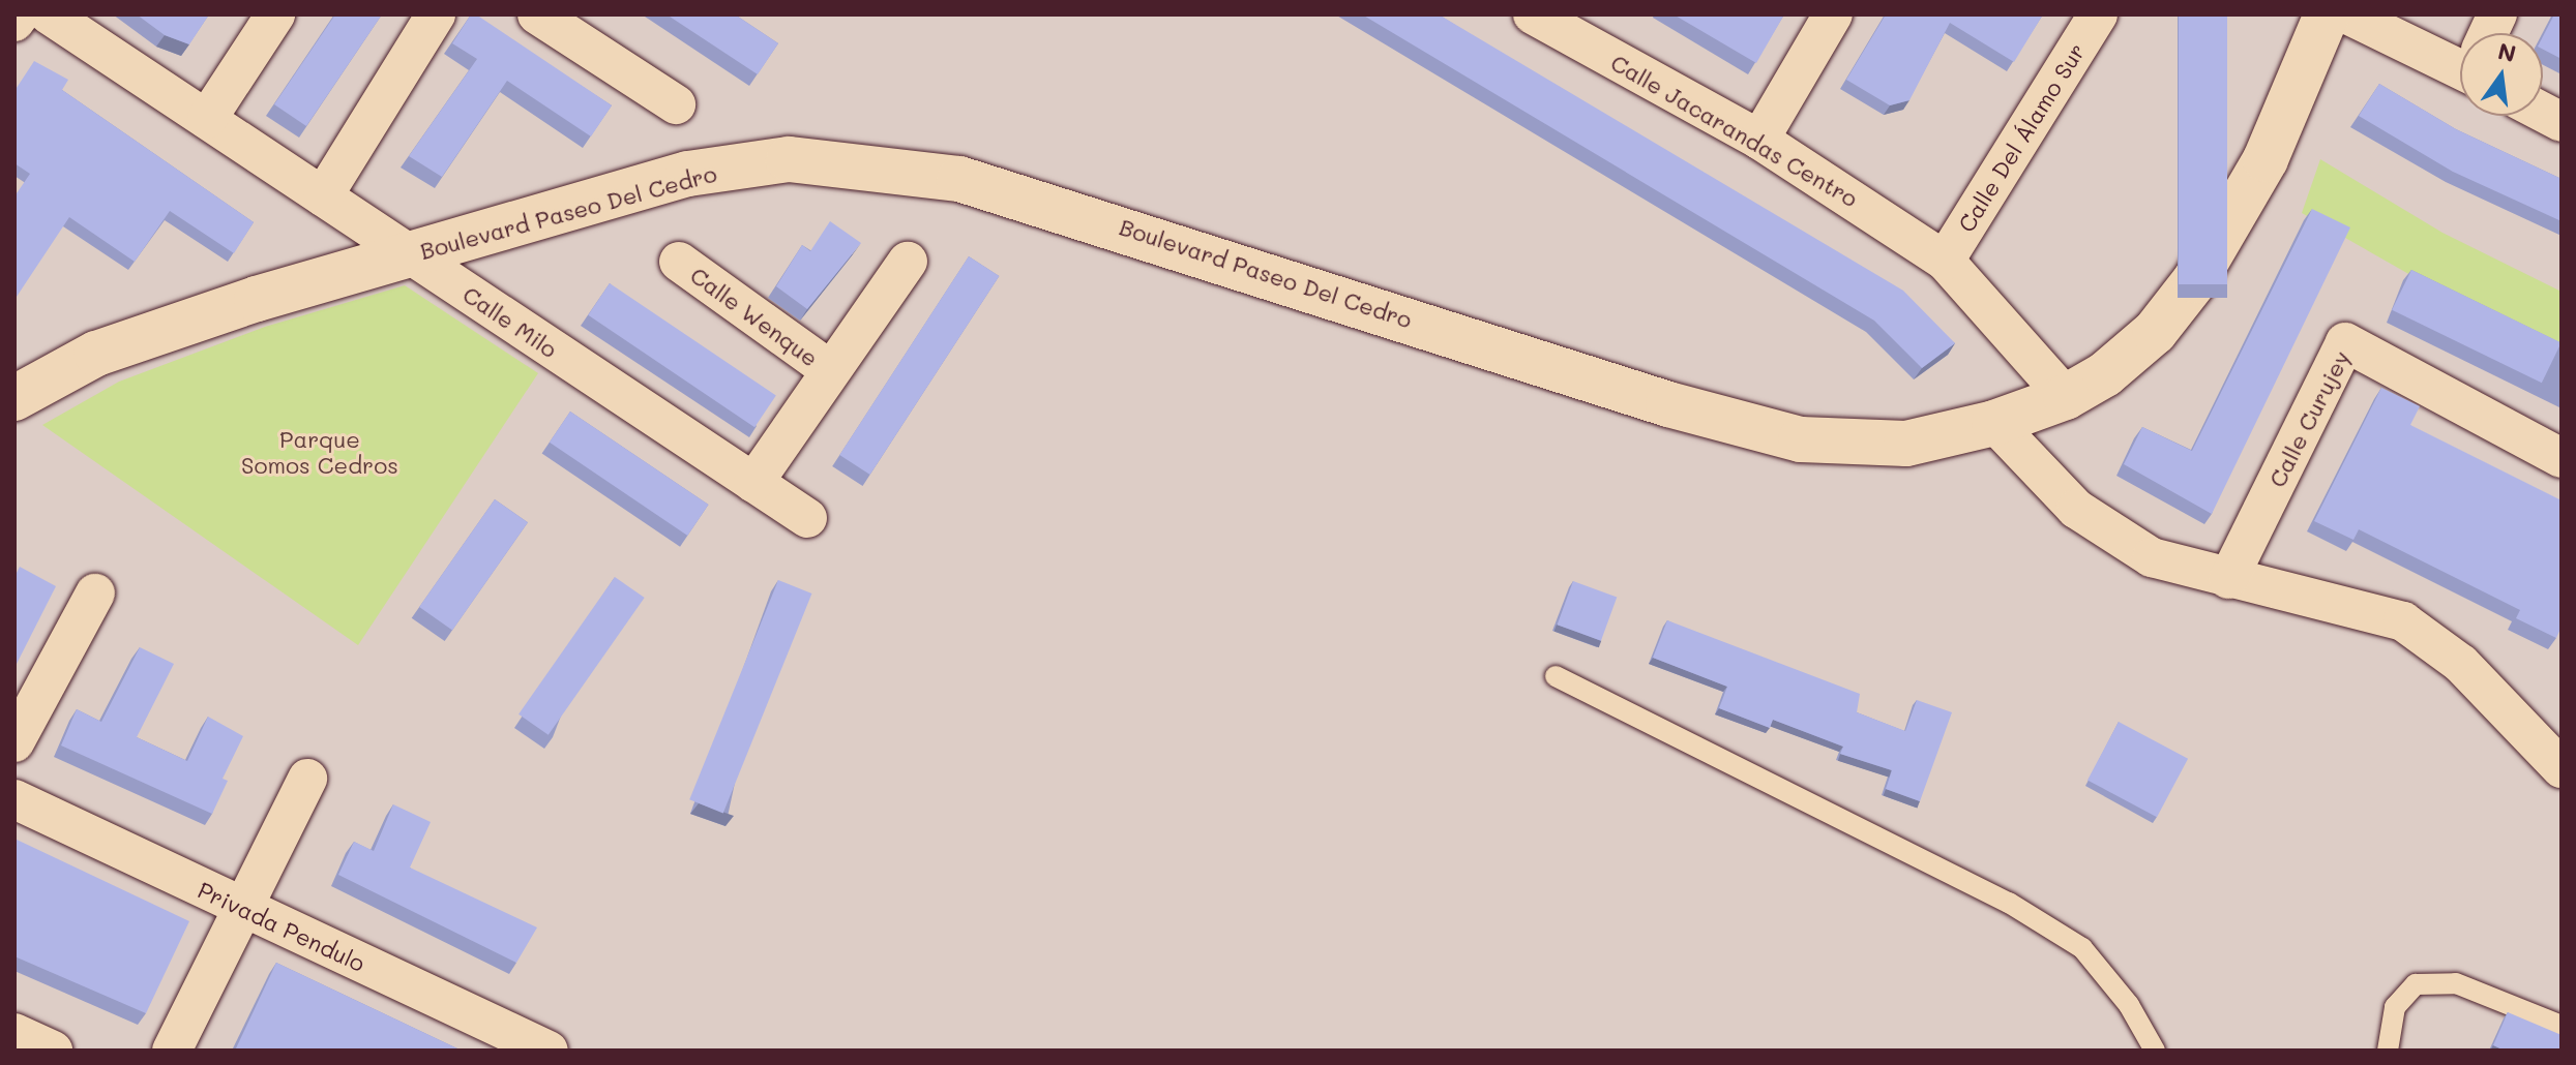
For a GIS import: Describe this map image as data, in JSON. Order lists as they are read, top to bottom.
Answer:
{
  "streets": {
    "street": [
      "Calle Jacarandas Centro",
      "Calle Del Álamo Sur",
      "Boulevard Paseo Del Cedro",
      "Calle Wenque",
      "Calle Milo",
      "Calle Curujey",
      "Privada Pendulo"
    ]
  },
  "crossings": [
    ["Calle Jacarandas Centro", "Calle Del Álamo Sur"],
    ["Calle Jacarandas Centro", "Boulevard Paseo Del Cedro"],
    ["Boulevard Paseo Del Cedro", "Calle Milo"],
    ["Calle Wenque", "Calle Milo"]
  ],
  "parks": ["Parque Somos Cedros"],
  "north": "top"
}
